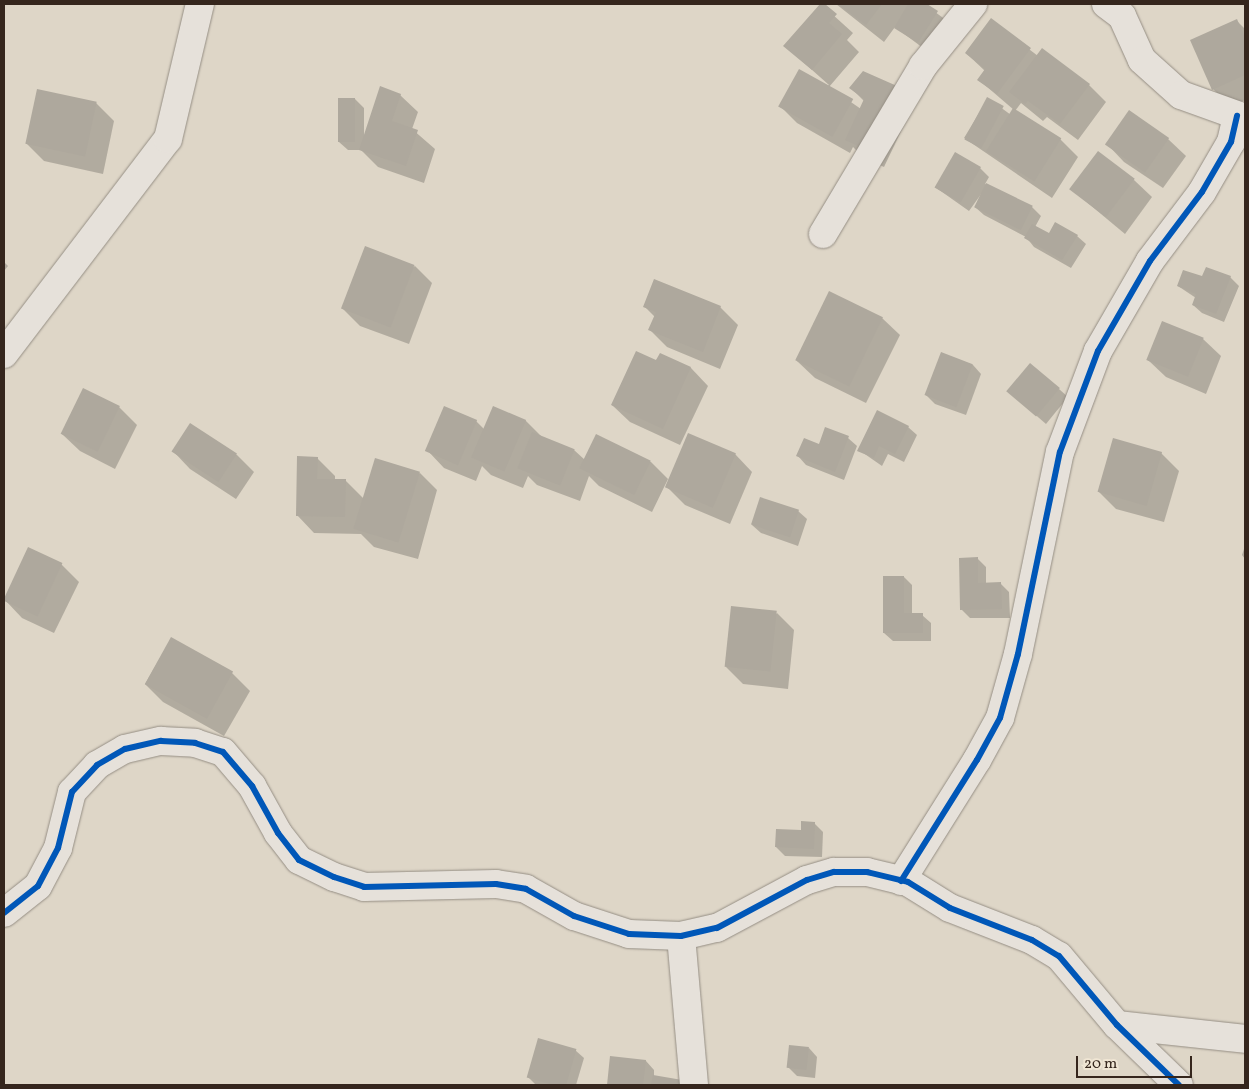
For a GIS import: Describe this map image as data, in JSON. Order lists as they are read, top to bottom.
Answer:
{
  "scale_bar": "20 m"
}
